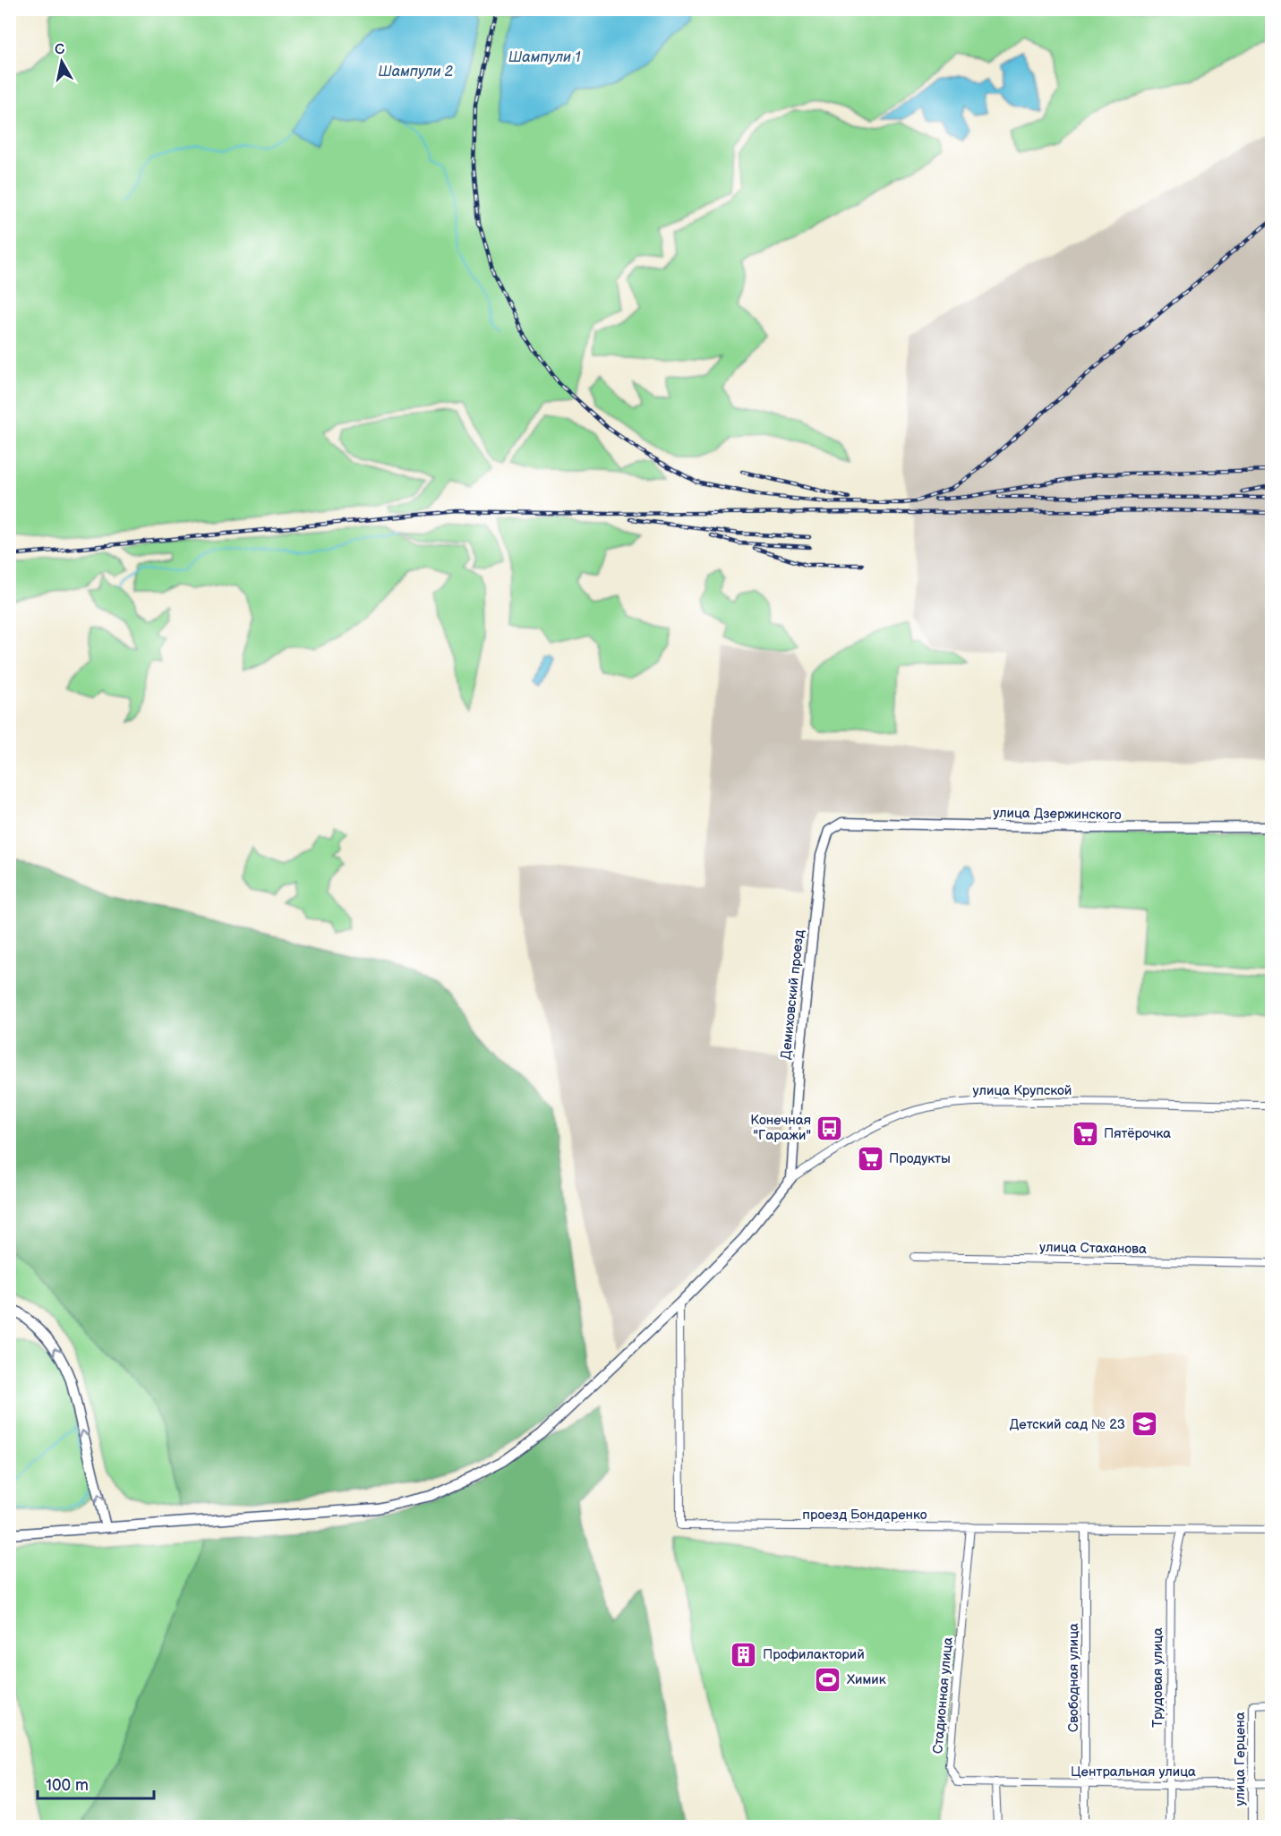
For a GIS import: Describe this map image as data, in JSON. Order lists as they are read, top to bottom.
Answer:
{
  "streets": {
    "main road": ["улица Дзержинского", "Демиховский проезд"],
    "street": [
      "улица Крупской",
      "улица Стаханова",
      "проезд Бондаренко",
      "Свободная улица",
      "Трудовая улица",
      "Стадионная улица",
      "улица Герцена",
      "Центральная улица"
    ]
  },
  "crossings": [
    ["улица Дзержинского", "Демиховский проезд"],
    ["Демиховский проезд", "улица Крупской"],
    ["проезд Бондаренко", "Свободная улица"],
    ["проезд Бондаренко", "Трудовая улица"],
    ["проезд Бондаренко", "Стадионная улица"],
    ["Свободная улица", "Центральная улица"],
    ["Трудовая улица", "Центральная улица"],
    ["Стадионная улица", "Центральная улица"],
    ["улица Герцена", "Центральная улица"]
  ],
  "water": ["Шампули 1", "Шампули 2"],
  "places": {
    "bus stop": ["Конечная \"Гаражи\""],
    "supermarket": ["Пятёрочка", "Продукты"],
    "school or university": ["Детский сад № 23"],
    "building": ["Профилакторий"],
    "sports": ["Химик"]
  },
  "scale_bar": "100 m",
  "north": "top"
}
